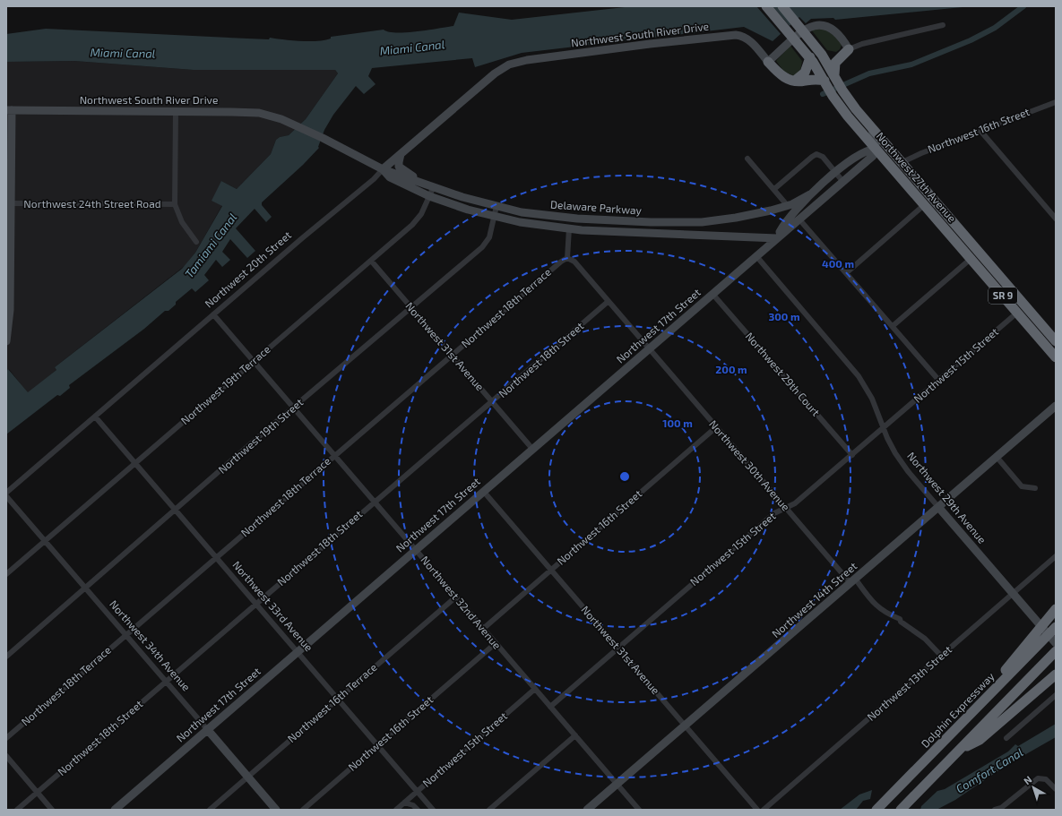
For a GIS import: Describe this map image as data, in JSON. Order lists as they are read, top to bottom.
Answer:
{
  "streets": {
    "highway": ["Northwest 27th Avenue", "SR 9", "Dolphin Expressway"],
    "street": [
      "Northwest South River Drive",
      "Northwest 16th Street",
      "Northwest 24th Street Road",
      "Delaware Parkway",
      "Northwest 20th Street",
      "Northwest 18th Terrace",
      "Northwest 17th Street",
      "Northwest 31st Avenue",
      "Northwest 18th Street",
      "Northwest 15th Street",
      "Northwest 29th Court",
      "Northwest 19th Terrace",
      "Northwest 19th Street",
      "Northwest 30th Avenue",
      "Northwest 29th Avenue",
      "Northwest 14th Street",
      "Northwest 32nd Avenue",
      "Northwest 33rd Avenue",
      "Northwest 34th Avenue",
      "Northwest 13th Street",
      "Northwest 16th Terrace"
    ]
  },
  "crossings": [
    ["Northwest South River Drive", "Delaware Parkway"],
    ["Northwest South River Drive", "Northwest 20th Street"],
    ["Northwest 16th Street", "Northwest 27th Avenue"],
    ["Northwest 16th Street", "Northwest 31st Avenue"],
    ["Northwest 16th Street", "Northwest 30th Avenue"],
    ["Northwest 16th Street", "Northwest 32nd Avenue"],
    ["Northwest 16th Street", "Northwest 33rd Avenue"],
    ["Northwest 27th Avenue", "Northwest 17th Street"],
    ["Northwest 27th Avenue", "Northwest 15th Street"],
    ["Delaware Parkway", "Northwest 20th Street"],
    ["Delaware Parkway", "Northwest 17th Street"],
    ["Delaware Parkway", "Northwest 19th Terrace"],
    ["Delaware Parkway", "Northwest 19th Street"],
    ["Northwest 20th Street", "Northwest 32nd Avenue"],
    ["Northwest 20th Street", "Northwest 33rd Avenue"],
    ["Northwest 18th Terrace", "Northwest 31st Avenue"],
    ["Northwest 18th Terrace", "Northwest 30th Avenue"],
    ["Northwest 18th Terrace", "Northwest 32nd Avenue"],
    ["Northwest 18th Terrace", "Northwest 33rd Avenue"],
    ["Northwest 18th Terrace", "Northwest 34th Avenue"],
    ["Northwest 17th Street", "Northwest 31st Avenue"],
    ["Northwest 17th Street", "Northwest 29th Court"],
    ["Northwest 17th Street", "Northwest 30th Avenue"],
    ["Northwest 17th Street", "Northwest 29th Avenue"],
    ["Northwest 17th Street", "Northwest 32nd Avenue"],
    ["Northwest 17th Street", "Northwest 33rd Avenue"],
    ["Northwest 17th Street", "Northwest 34th Avenue"],
    ["Northwest 31st Avenue", "Northwest 18th Street"],
    ["Northwest 31st Avenue", "Northwest 15th Street"],
    ["Northwest 31st Avenue", "Northwest 19th Terrace"],
    ["Northwest 31st Avenue", "Northwest 19th Street"],
    ["Northwest 31st Avenue", "Northwest 14th Street"],
    ["Northwest 18th Street", "Northwest 30th Avenue"],
    ["Northwest 18th Street", "Northwest 32nd Avenue"],
    ["Northwest 18th Street", "Northwest 33rd Avenue"],
    ["Northwest 18th Street", "Northwest 34th Avenue"],
    ["Northwest 15th Street", "Northwest 29th Court"],
    ["Northwest 15th Street", "Northwest 30th Avenue"],
    ["Northwest 15th Street", "Northwest 29th Avenue"],
    ["Northwest 15th Street", "Northwest 32nd Avenue"],
    ["Northwest 15th Street", "Northwest 33rd Avenue"],
    ["Northwest 19th Terrace", "Northwest 32nd Avenue"],
    ["Northwest 19th Terrace", "Northwest 33rd Avenue"],
    ["Northwest 19th Terrace", "Northwest 34th Avenue"],
    ["Northwest 19th Street", "Northwest 32nd Avenue"],
    ["Northwest 19th Street", "Northwest 33rd Avenue"],
    ["Northwest 19th Street", "Northwest 34th Avenue"],
    ["Northwest 30th Avenue", "Northwest 14th Street"],
    ["Northwest 30th Avenue", "Northwest 13th Street"],
    ["Northwest 29th Avenue", "Northwest 14th Street"],
    ["Northwest 29th Avenue", "Northwest 13th Street"],
    ["Northwest 14th Street", "Northwest 32nd Avenue"],
    ["Northwest 32nd Avenue", "Northwest 16th Terrace"],
    ["Northwest 33rd Avenue", "Northwest 16th Terrace"],
    ["Northwest 34th Avenue", "Northwest 16th Terrace"]
  ],
  "water": ["Miami Canal", "Tamiami Canal", "Comfort Canal"],
  "north": "top left",
  "rings": [
    "400 m",
    "300 m",
    "200 m",
    "100 m"
  ]
}
